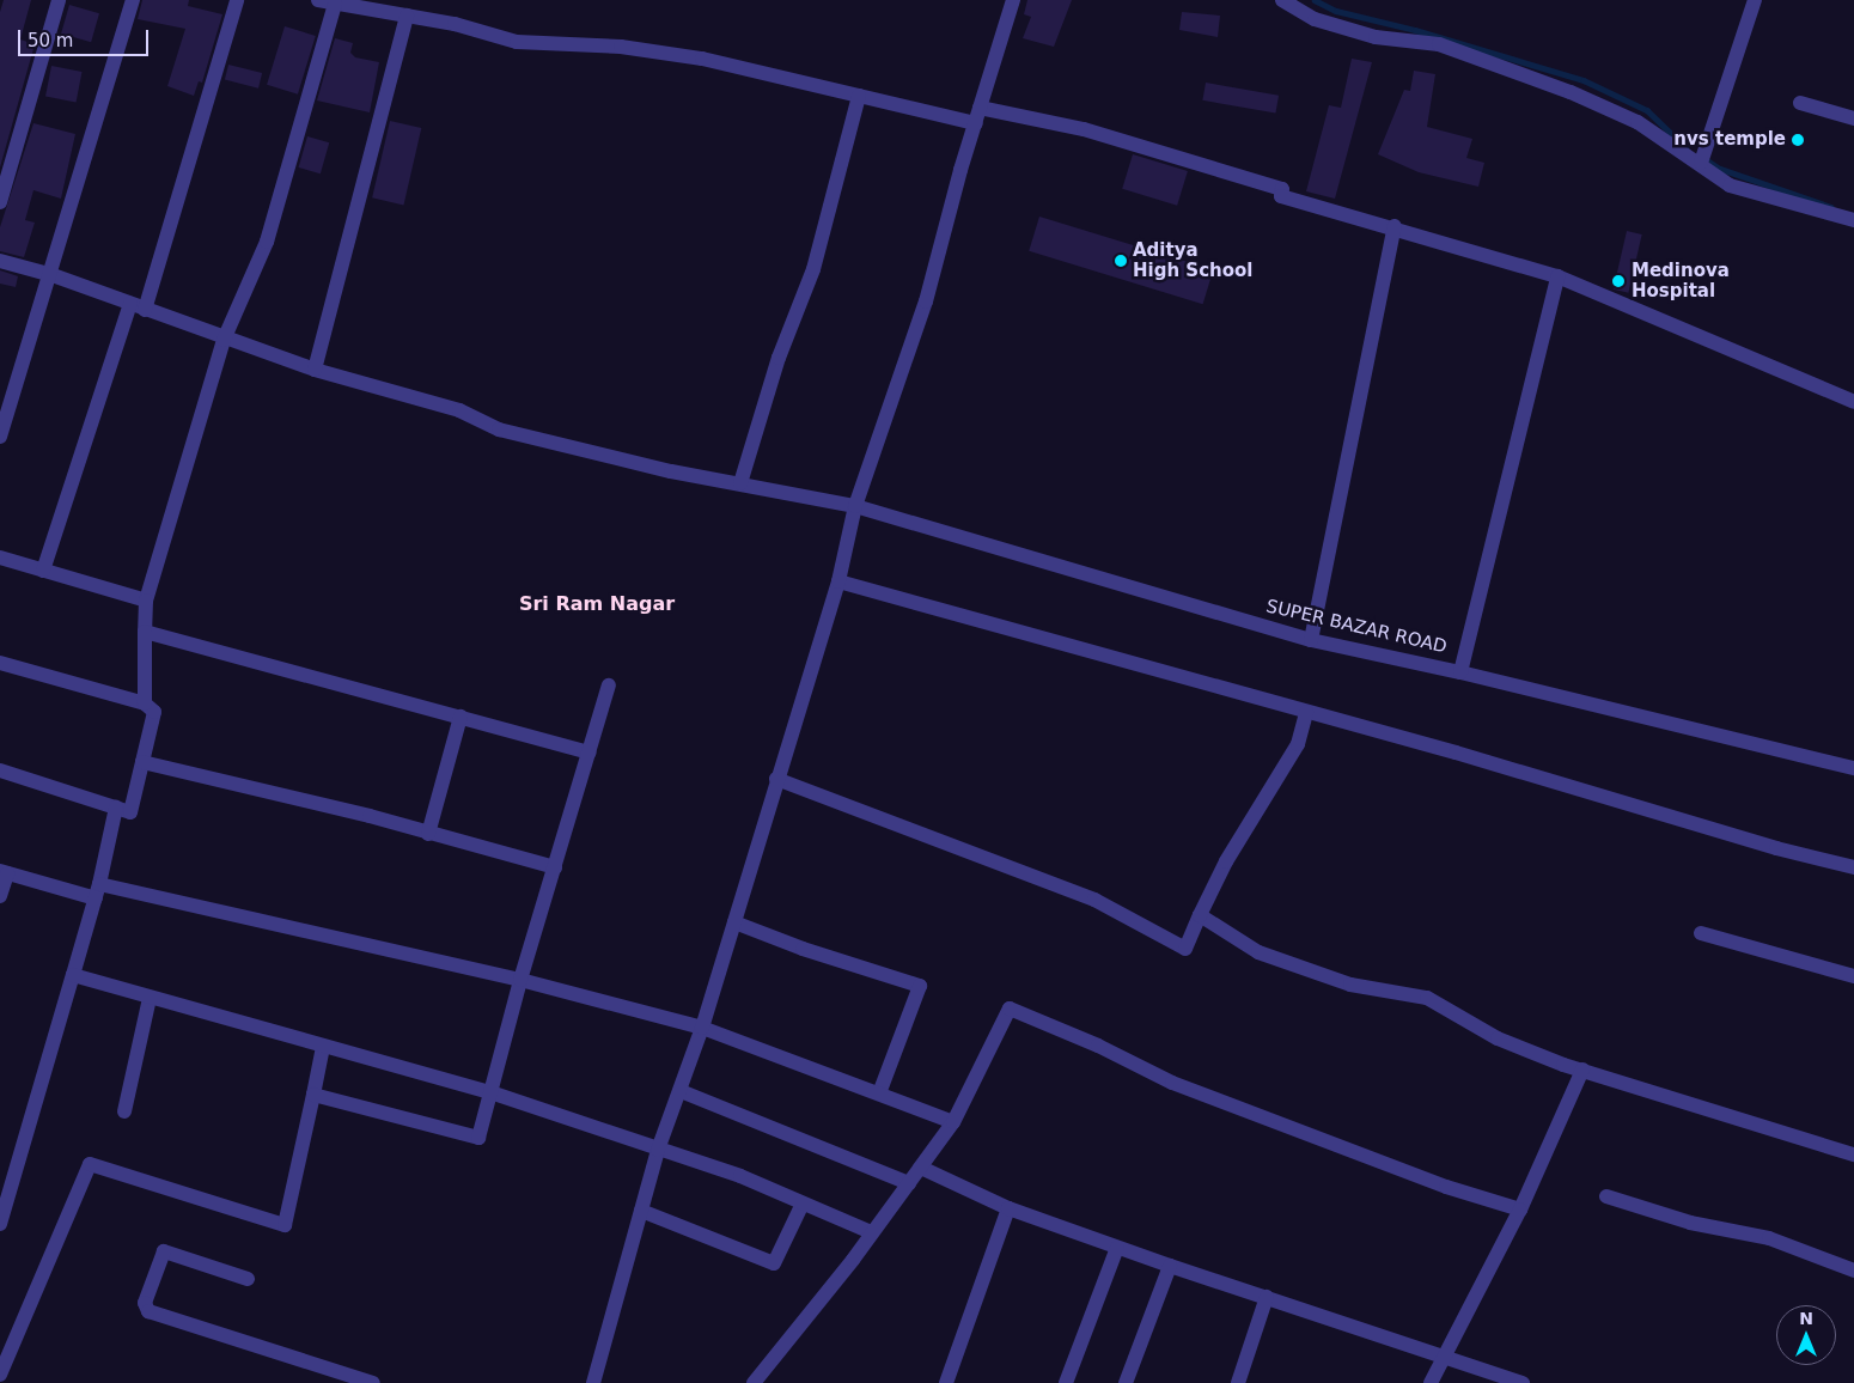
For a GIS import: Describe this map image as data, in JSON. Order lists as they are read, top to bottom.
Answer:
{
  "streets": {
    "street": ["SUPER BAZAR ROAD"]
  },
  "districts": ["Sri Ram Nagar"],
  "places": ["nvs temple", "Aditya High School", "Medinova Hospital"],
  "scale_bar": "50 m",
  "north": "top"
}
